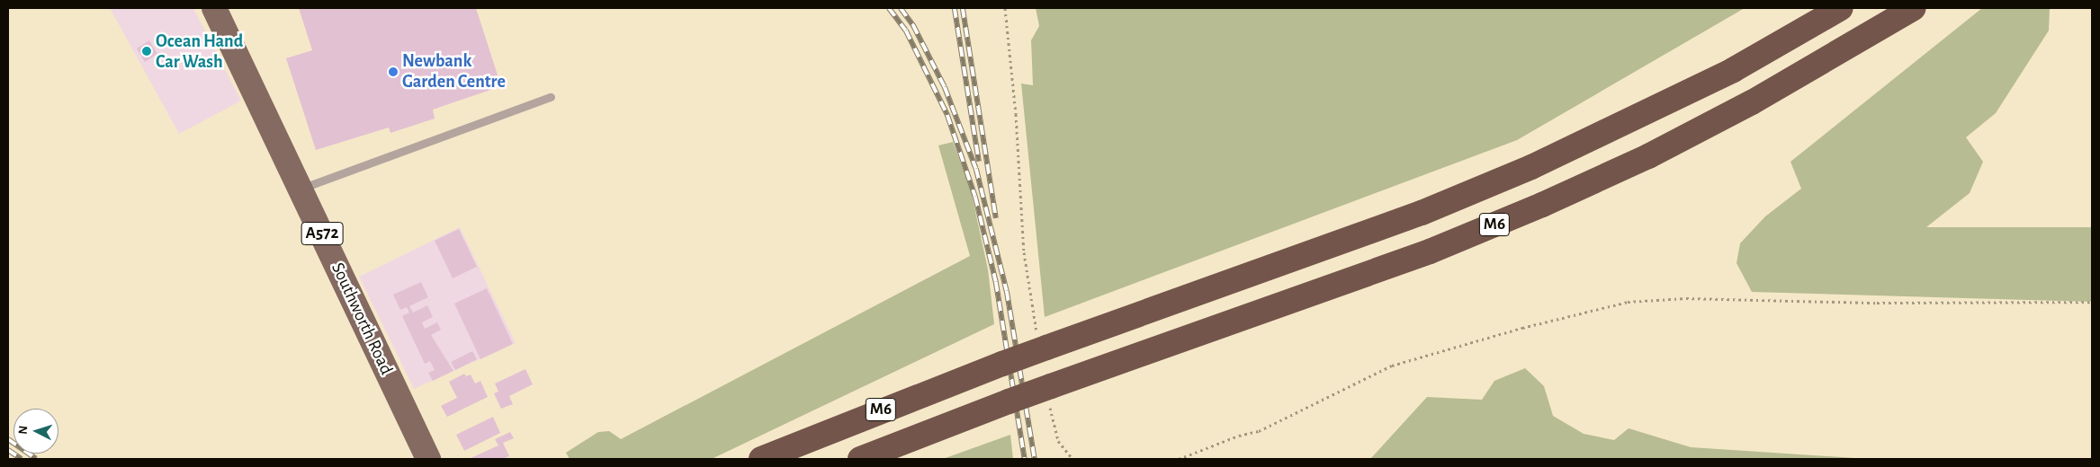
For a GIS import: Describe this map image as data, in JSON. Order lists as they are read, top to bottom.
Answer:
{
  "streets": {
    "highway": ["M6"],
    "main road": ["A572", "Southworth Road"]
  },
  "places": ["Ocean Hand Car Wash", "Newbank Garden Centre"],
  "north": "left"
}
